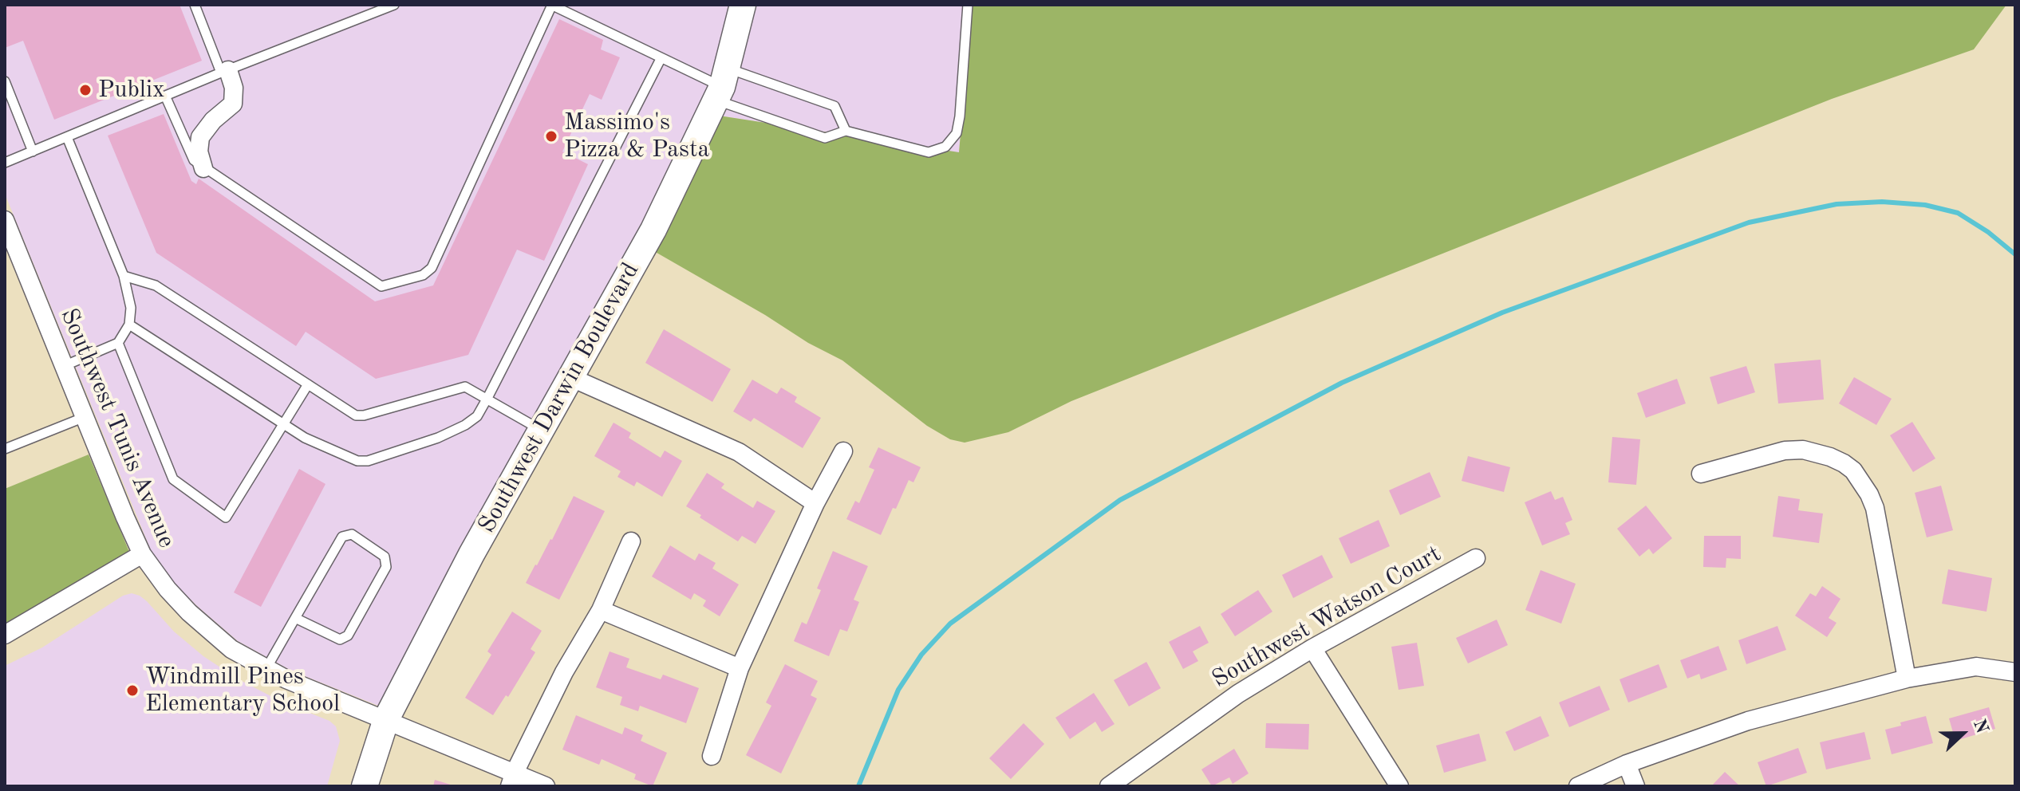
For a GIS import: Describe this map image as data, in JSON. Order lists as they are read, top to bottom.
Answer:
{
  "streets": {
    "street": ["Southwest Darwin Boulevard", "Southwest Tunis Avenue", "Southwest Watson Court"]
  },
  "crossings": [
    ["Southwest Darwin Boulevard", "Southwest Tunis Avenue"]
  ],
  "places": ["Publix", "Massimo's Pizza & Pasta", "Windmill Pines Elementary School"],
  "north": "right"
}
